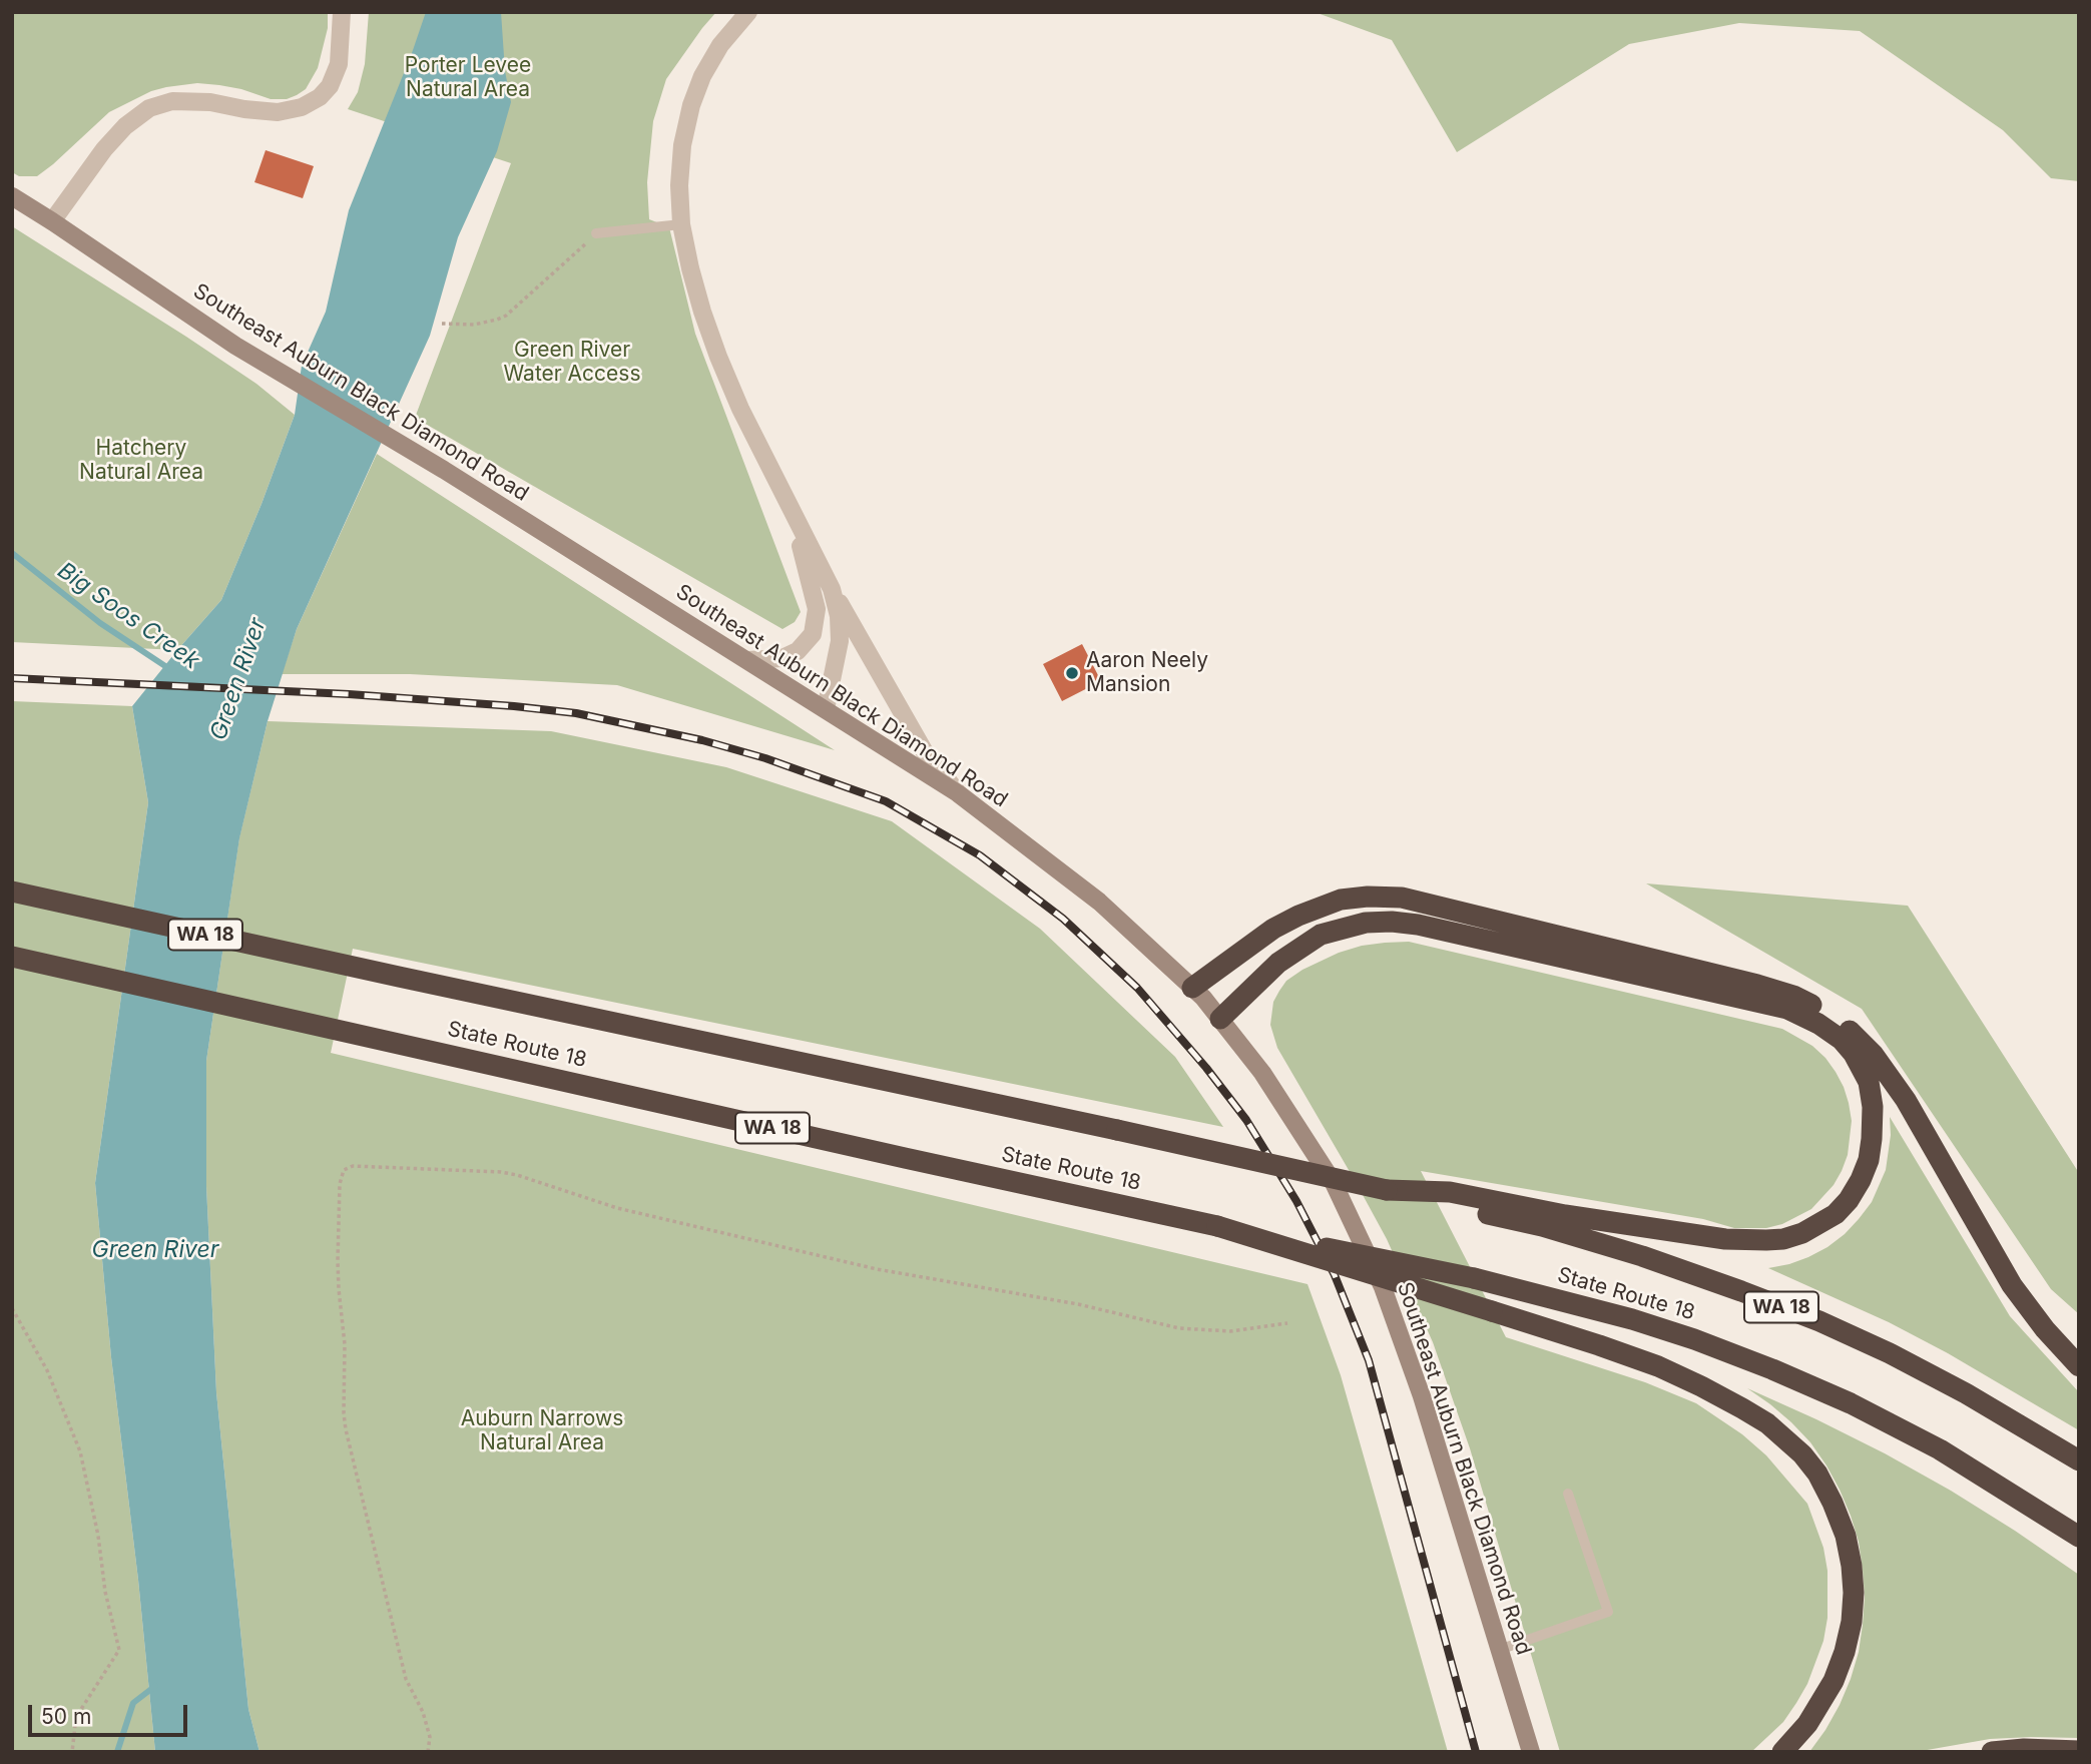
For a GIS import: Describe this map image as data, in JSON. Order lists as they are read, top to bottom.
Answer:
{
  "streets": {
    "highway": ["WA 18", "State Route 18"],
    "main road": ["Southeast Auburn Black Diamond Road"]
  },
  "water": ["Big Soos Creek", "Green River"],
  "parks": [
    "Porter Levee Natural Area",
    "Green River Water Access",
    "Hatchery Natural Area",
    "Auburn Narrows Natural Area"
  ],
  "places": ["Aaron Neely Mansion"],
  "scale_bar": "50 m"
}
